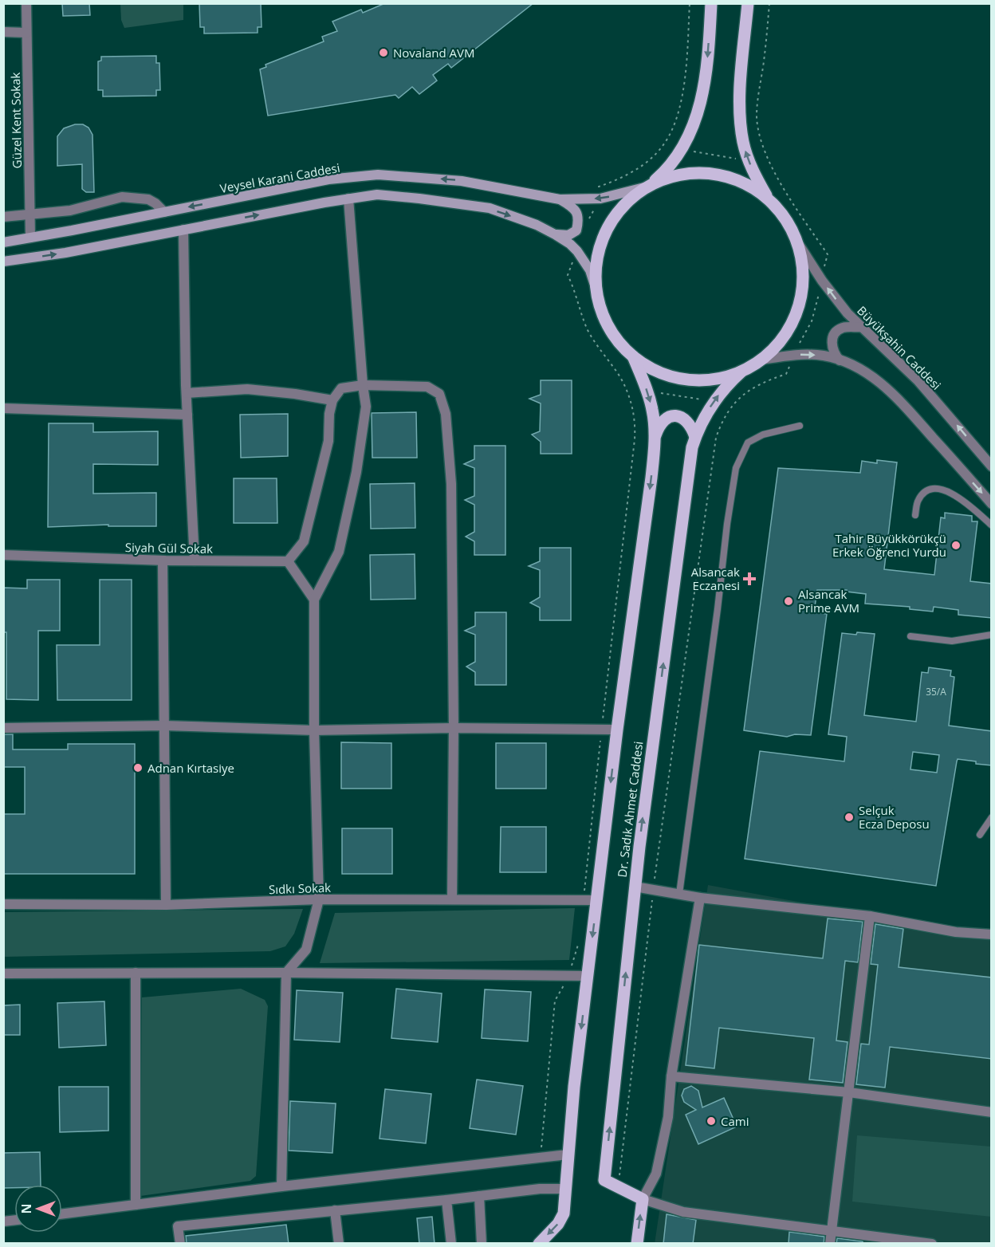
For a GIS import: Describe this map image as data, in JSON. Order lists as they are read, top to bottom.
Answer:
{
  "streets": {
    "main road": ["Veysel Karani Caddesi", "Dr. Sadık Ahmet Caddesi"],
    "street": [
      "Güzel Kent Sokak",
      "Büyükşahin Caddesi",
      "Siyah Gül Sokak",
      "Sıdkı Sokak"
    ]
  },
  "crossings": [
    ["Güzel Kent Sokak", "Veysel Karani Caddesi"],
    ["Dr. Sadık Ahmet Caddesi", "Sıdkı Sokak"]
  ],
  "places": {
    "other": [
      "Novaland AVM",
      "Tahir Büyükkörükçü Erkek Öğrenci Yurdu",
      "Alsancak Prime AVM",
      "Adnan Kırtasiye",
      "Selçuk Ecza Deposu",
      "Cami"
    ],
    "health": ["Alsancak Eczanesi"]
  },
  "house_numbers": ["35/A"],
  "north": "left"
}
